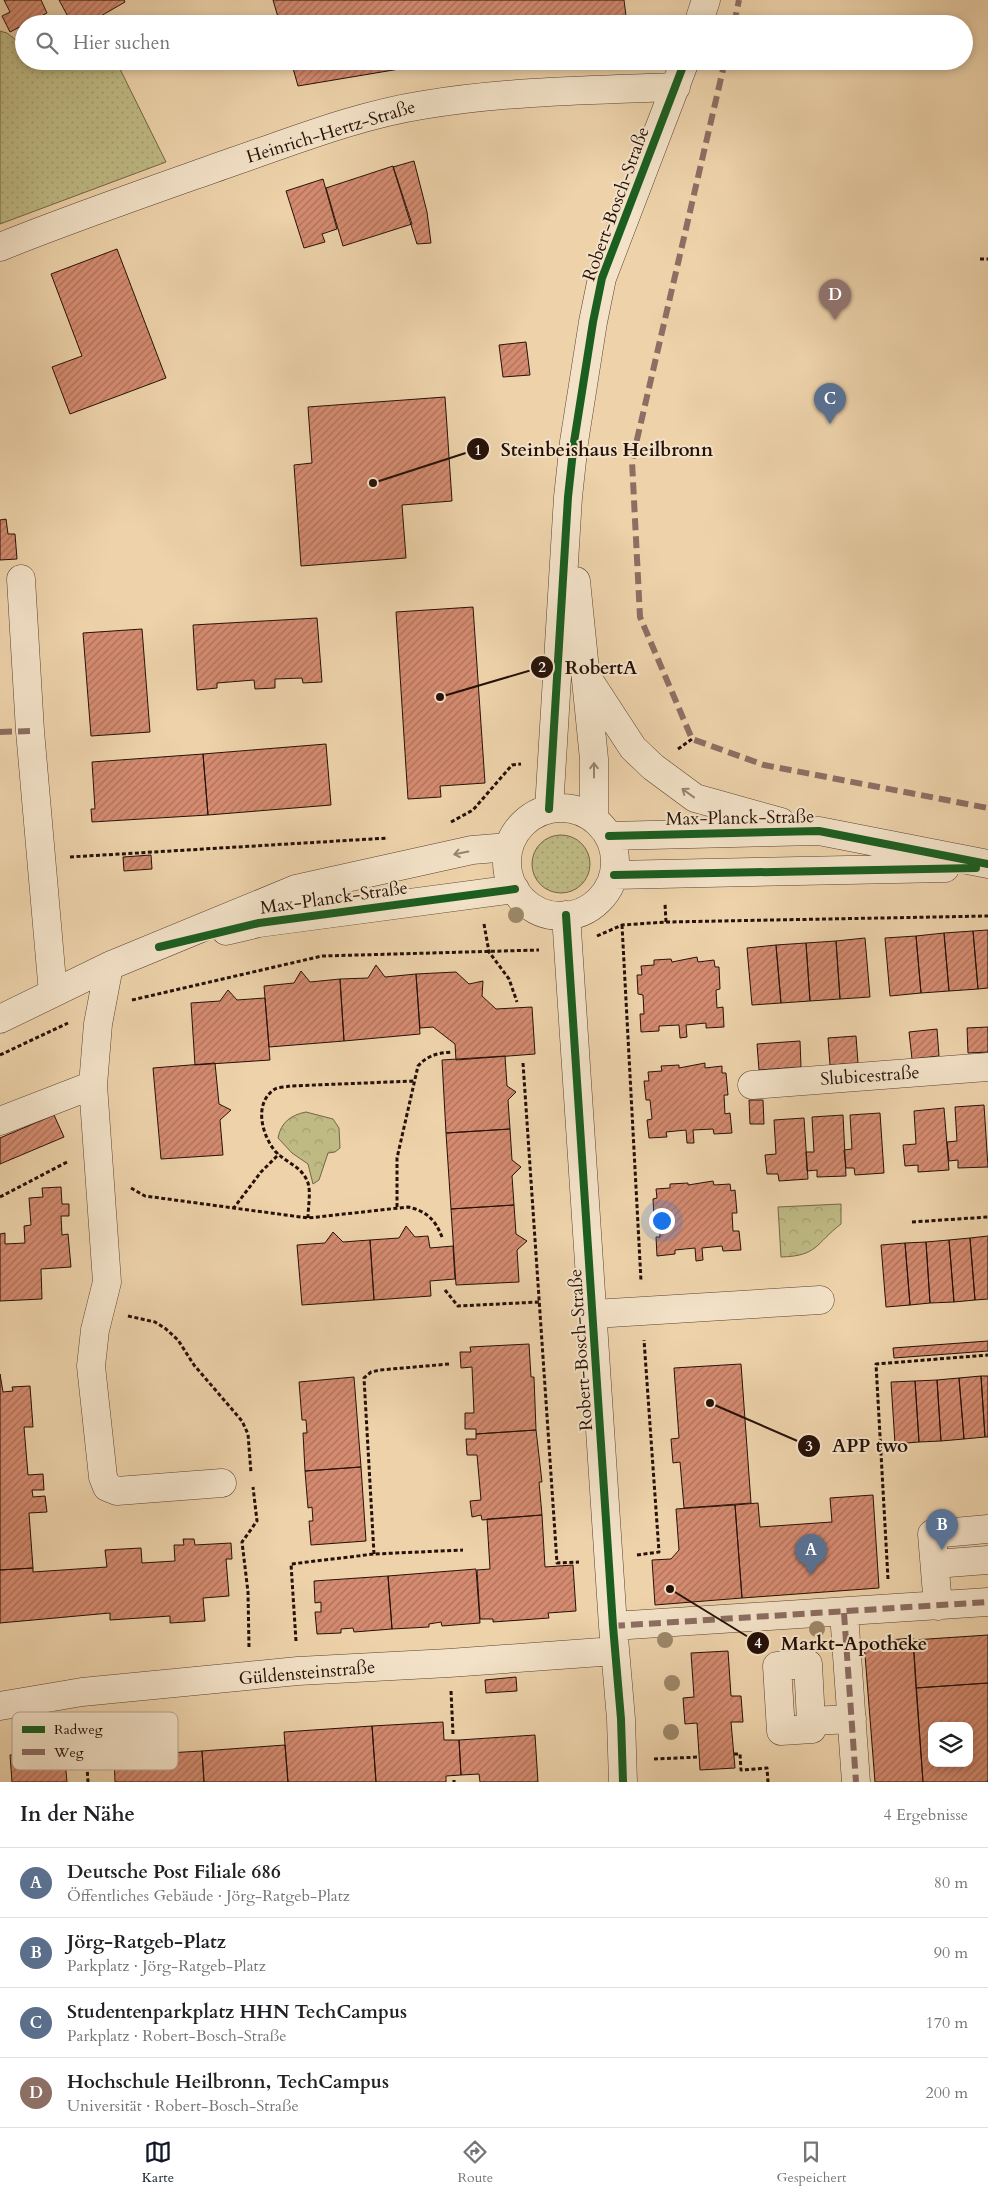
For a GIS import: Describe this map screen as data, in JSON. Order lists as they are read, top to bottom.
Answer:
{
  "streets": {
    "street": [
      "Heinrich-Hertz-Straße",
      "Robert-Bosch-Straße",
      "Max-Planck-Straße",
      "Slubicestraße",
      "Güldensteinstraße"
    ]
  },
  "crossings": [
    ["Heinrich-Hertz-Straße", "Robert-Bosch-Straße"],
    ["Robert-Bosch-Straße", "Max-Planck-Straße"],
    ["Robert-Bosch-Straße", "Güldensteinstraße"]
  ],
  "places": [
    "Steinbeishaus Heilbronn",
    "RobertA",
    "APP two",
    "Markt-Apotheke"
  ],
  "legend": ["Radweg", "Weg"],
  "page": {
    "search": "Hier suchen",
    "pins": [
      "D",
      "C",
      "B",
      "A"
    ],
    "heading": ["In der Nähe", "4 Ergebnisse"],
    "list": [
      {
        "mark": "A",
        "name": "Deutsche Post Filiale 686",
        "note": "Öffentliches Gebäude · Jörg-Ratgeb-Platz",
        "value": "80 m"
      },
      {
        "mark": "B",
        "name": "Jörg-Ratgeb-Platz",
        "note": "Parkplatz · Jörg-Ratgeb-Platz",
        "value": "90 m"
      },
      {
        "mark": "C",
        "name": "Studentenparkplatz HHN TechCampus",
        "note": "Parkplatz · Robert-Bosch-Straße",
        "value": "170 m"
      },
      {
        "mark": "D",
        "name": "Hochschule Heilbronn, TechCampus",
        "note": "Universität · Robert-Bosch-Straße",
        "value": "200 m"
      }
    ],
    "nav": ["Karte", "Route", "Gespeichert"]
  }
}
